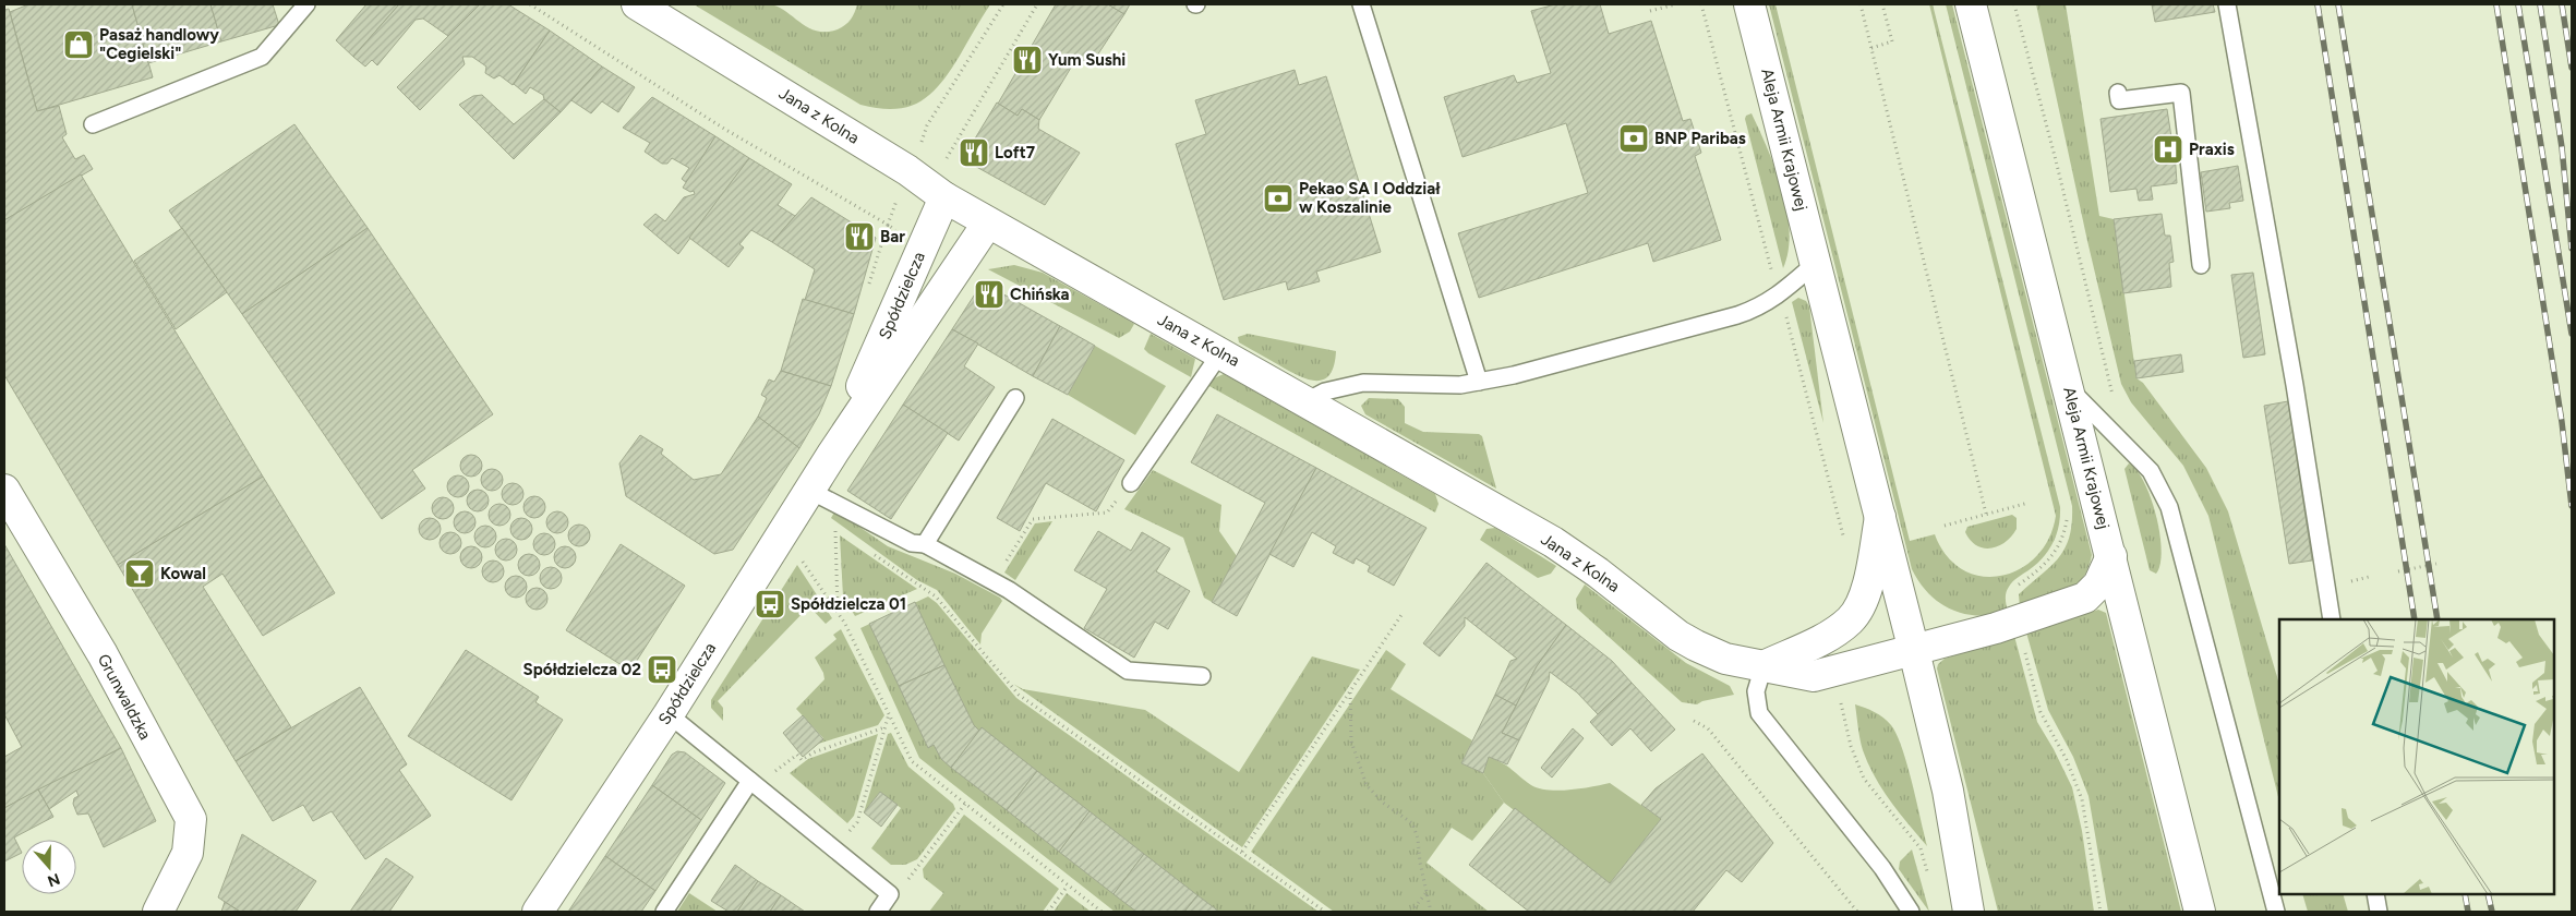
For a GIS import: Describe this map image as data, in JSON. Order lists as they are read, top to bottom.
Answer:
{
  "streets": {
    "street": [
      "Jana z Kolna",
      "Aleja Armii Krajowej",
      "Spółdzielcza",
      "Grunwaldzka"
    ]
  },
  "crossings": [
    ["Jana z Kolna", "Aleja Armii Krajowej"],
    ["Jana z Kolna", "Spółdzielcza"]
  ],
  "places": {
    "shop": ["Pasaż handlowy \"Cegielski\""],
    "restaurant": [
      "Yum Sushi",
      "Loft7",
      "Bar",
      "Chińska"
    ],
    "bank": ["BNP Paribas", "Pekao SA I Oddział w Koszalinie"],
    "hospital": ["Praxis"],
    "bar": ["Kowal"],
    "bus stop": ["Spółdzielcza 01", "Spółdzielcza 02"]
  },
  "north": "bottom"
}
